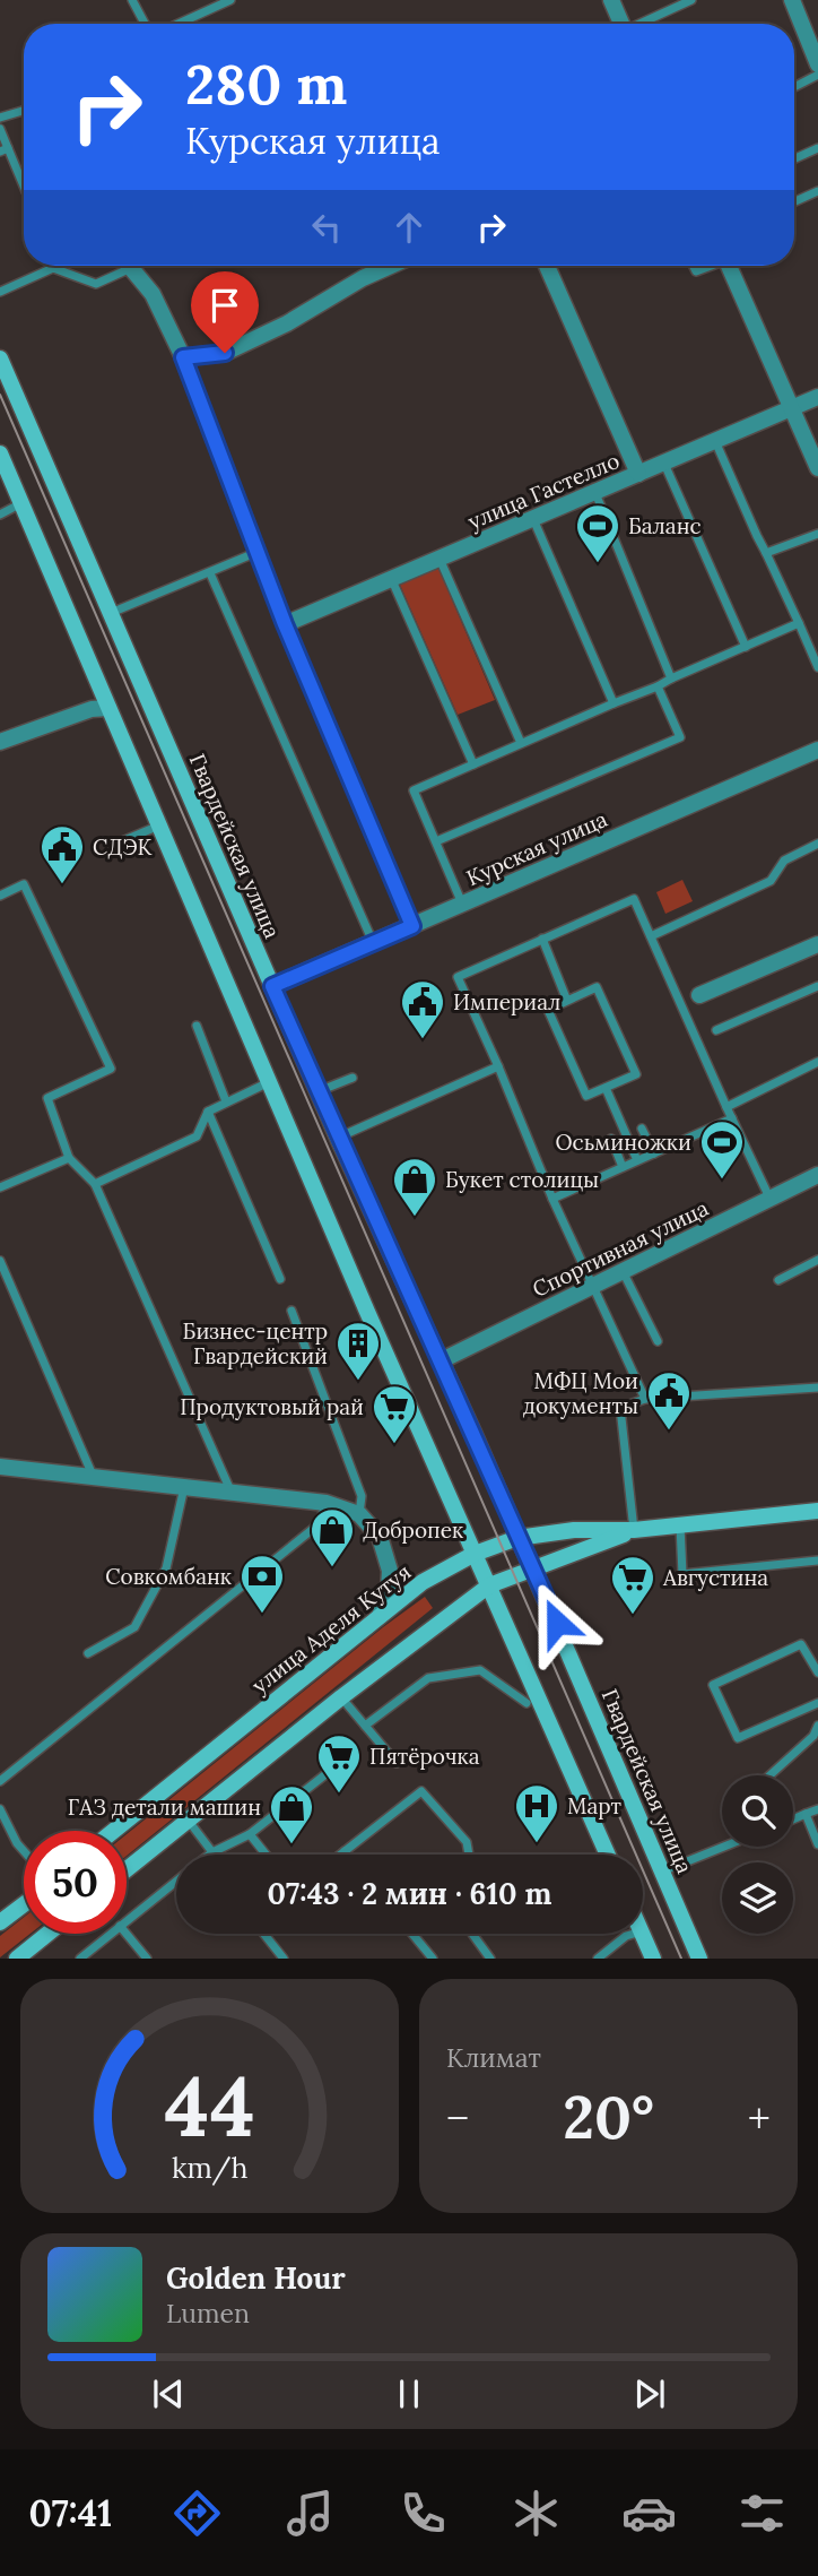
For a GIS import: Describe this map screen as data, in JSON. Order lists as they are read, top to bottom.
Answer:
{
  "streets": {
    "main road": ["Гвардейская улица", "улица Аделя Кутуя"],
    "street": ["улица Гастелло", "Курская улица", "Спортивная улица"]
  },
  "crossings": [
    ["Гвардейская улица", "Курская улица"],
    ["Гвардейская улица", "Спортивная улица"],
    ["Гвардейская улица", "улица Аделя Кутуя"]
  ],
  "places": {
    "sports": ["Баланс", "Осьминожки"],
    "public building": ["СДЭК", "Империал", "МФЦ Мои документы"],
    "shop": ["Букет столицы", "Добропек", "ГАЗ детали машин"],
    "building": ["Бизнес-центр Гвардейский"],
    "supermarket": ["Продуктовый рай", "Августина", "Пятёрочка"],
    "bank": ["Совкомбанк"],
    "hospital": ["Март"]
  },
  "page": {
    "turn": ["280 m", "Курская улица"],
    "limit": "50",
    "trip": "07:43 · 2 мин · 610 m",
    "tile": "Климат",
    "heat": ["−", "20°", "+"],
    "song": ["Golden Hour", "Lumen"],
    "tabs": "07:41",
    "gauge": ["44", "km/h"]
  }
}
